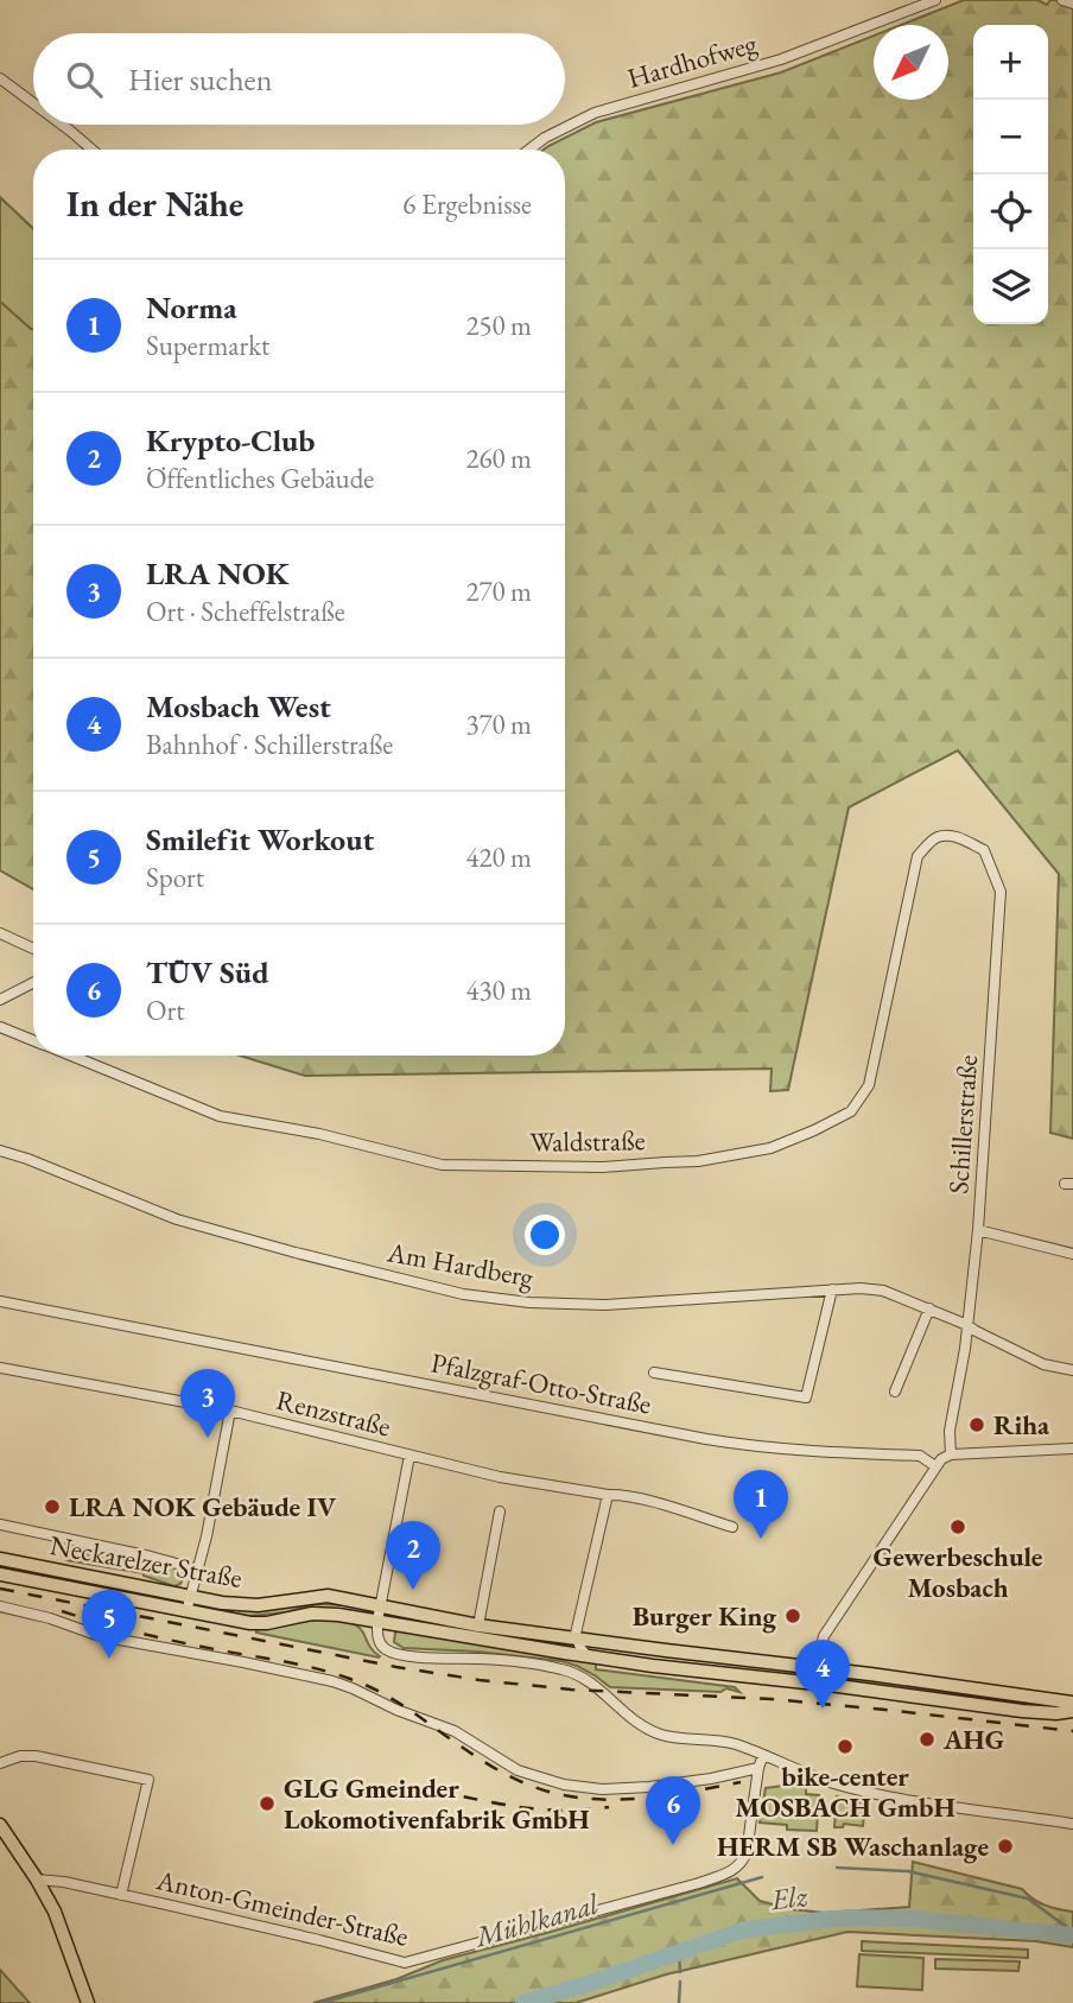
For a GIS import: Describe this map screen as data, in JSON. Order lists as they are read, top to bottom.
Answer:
{
  "streets": {
    "main road": ["Neckarelzer Straße"],
    "street": [
      "Hardhofweg",
      "Schillerstraße",
      "Waldstraße",
      "Am Hardberg",
      "Pfalzgraf-Otto-Straße",
      "Renzstraße",
      "Anton-Gmeinder-Straße"
    ]
  },
  "crossings": [
    ["Schillerstraße", "Waldstraße"],
    ["Schillerstraße", "Am Hardberg"]
  ],
  "water": ["Elz", "Mühlkanal"],
  "places": [
    "Riha",
    "LRA NOK Gebäude IV",
    "Gewerbeschule Mosbach",
    "Burger King",
    "AHG",
    "bike-center MOSBACH GmbH",
    "GLG Gmeinder Lokomotivenfabrik GmbH",
    "HERM SB Waschanlage"
  ],
  "north": "bottom left",
  "page": {
    "map_buttons": ["+", "−"],
    "search": "Hier suchen",
    "heading": ["In der Nähe", "6 Ergebnisse"],
    "list": [
      {
        "mark": "1",
        "name": "Norma",
        "note": "Supermarkt",
        "value": "250 m"
      },
      {
        "mark": "2",
        "name": "Krypto-Club",
        "note": "Öffentliches Gebäude",
        "value": "260 m"
      },
      {
        "mark": "3",
        "name": "LRA NOK",
        "note": "Ort · Scheffelstraße",
        "value": "270 m"
      },
      {
        "mark": "4",
        "name": "Mosbach West",
        "note": "Bahnhof · Schillerstraße",
        "value": "370 m"
      },
      {
        "mark": "5",
        "name": "Smilefit Workout",
        "note": "Sport",
        "value": "420 m"
      },
      {
        "mark": "6",
        "name": "TÜV Süd",
        "note": "Ort",
        "value": "430 m"
      }
    ],
    "pins": [
      "3",
      "1",
      "2",
      "5",
      "4",
      "6"
    ]
  }
}
